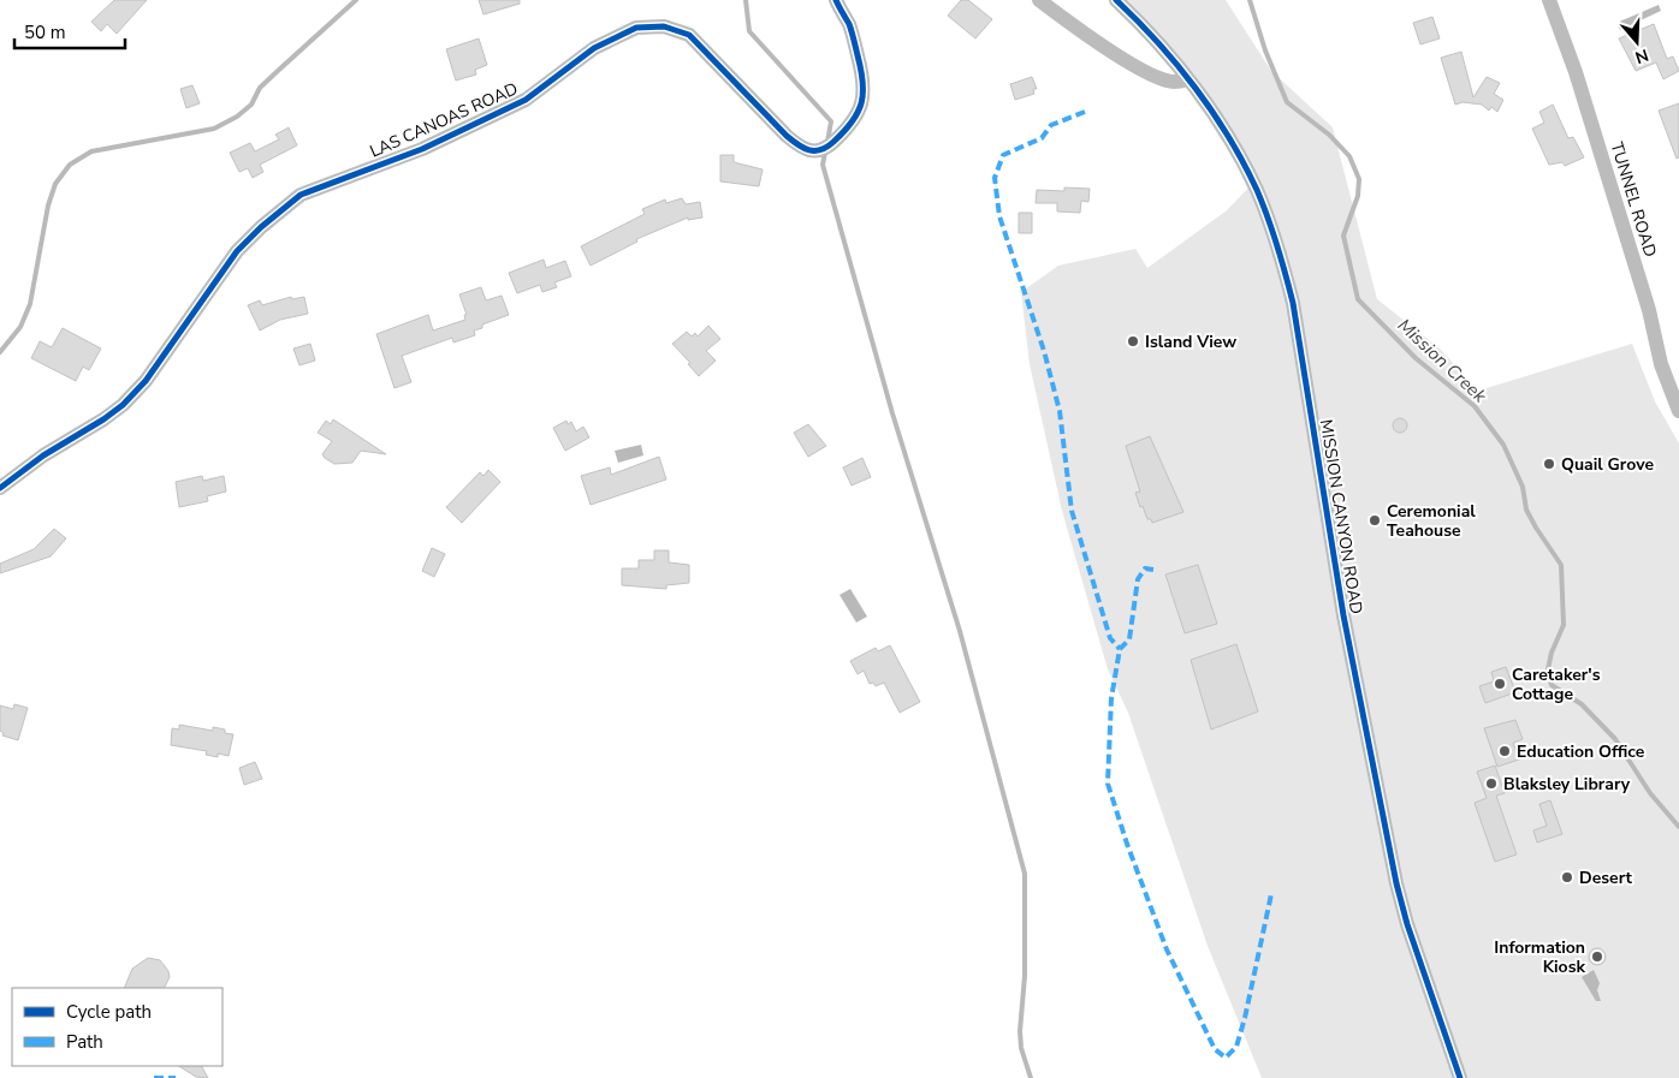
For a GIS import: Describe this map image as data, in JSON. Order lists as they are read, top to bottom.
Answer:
{
  "streets": {
    "street": ["LAS CANOAS ROAD", "TUNNEL ROAD", "MISSION CANYON ROAD"]
  },
  "water": ["Mission Creek"],
  "places": [
    "Island View",
    "Quail Grove",
    "Ceremonial Teahouse",
    "Caretaker's Cottage",
    "Education Office",
    "Blaksley Library",
    "Desert",
    "Information Kiosk"
  ],
  "legend": ["Cycle path", "Path"],
  "scale_bar": "50 m",
  "north": "bottom"
}
